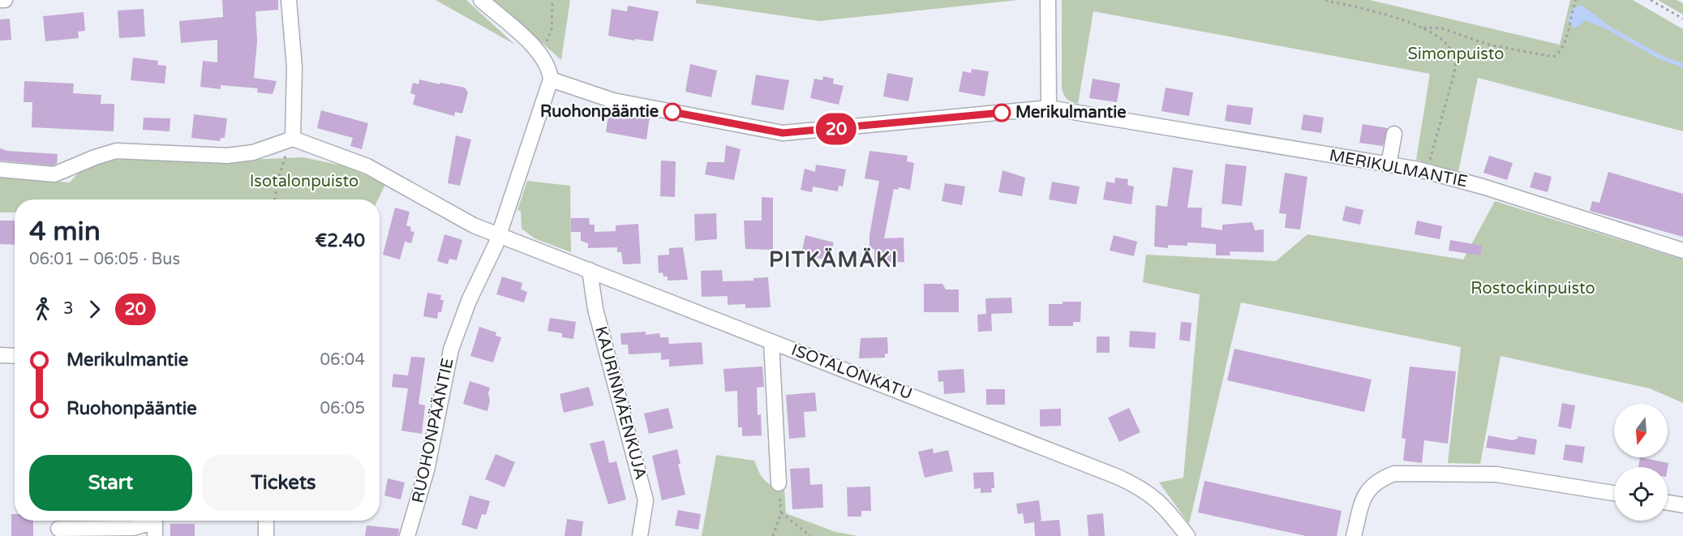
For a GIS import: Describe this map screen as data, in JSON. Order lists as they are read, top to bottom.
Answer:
{
  "streets": {
    "street": [
      "MERIKULMANTIE",
      "ISOTALONKATU",
      "KAURINMÄENKUJA",
      "RUOHONPÄÄNTIE"
    ]
  },
  "crossings": [
    ["MERIKULMANTIE", "RUOHONPÄÄNTIE"],
    ["ISOTALONKATU", "KAURINMÄENKUJA"],
    ["ISOTALONKATU", "RUOHONPÄÄNTIE"]
  ],
  "districts": ["PITKÄMÄKI"],
  "parks": ["Simonpuisto", "Isotalonpuisto", "Rostockinpuisto"],
  "places": ["Ruohonpääntie", "Merikulmantie"],
  "lines": ["bus line 20"],
  "north": "bottom",
  "page": {
    "on_map": "20",
    "heading": ["4 min", "06:01 – 06:05 · Bus", "€2.40"],
    "legs": ["3", "20"],
    "list": [
      {
        "name": "Merikulmantie",
        "value": "06:04"
      },
      {
        "name": "Ruohonpääntie",
        "value": "06:05"
      }
    ],
    "buttons": ["Start", "Tickets"]
  }
}
